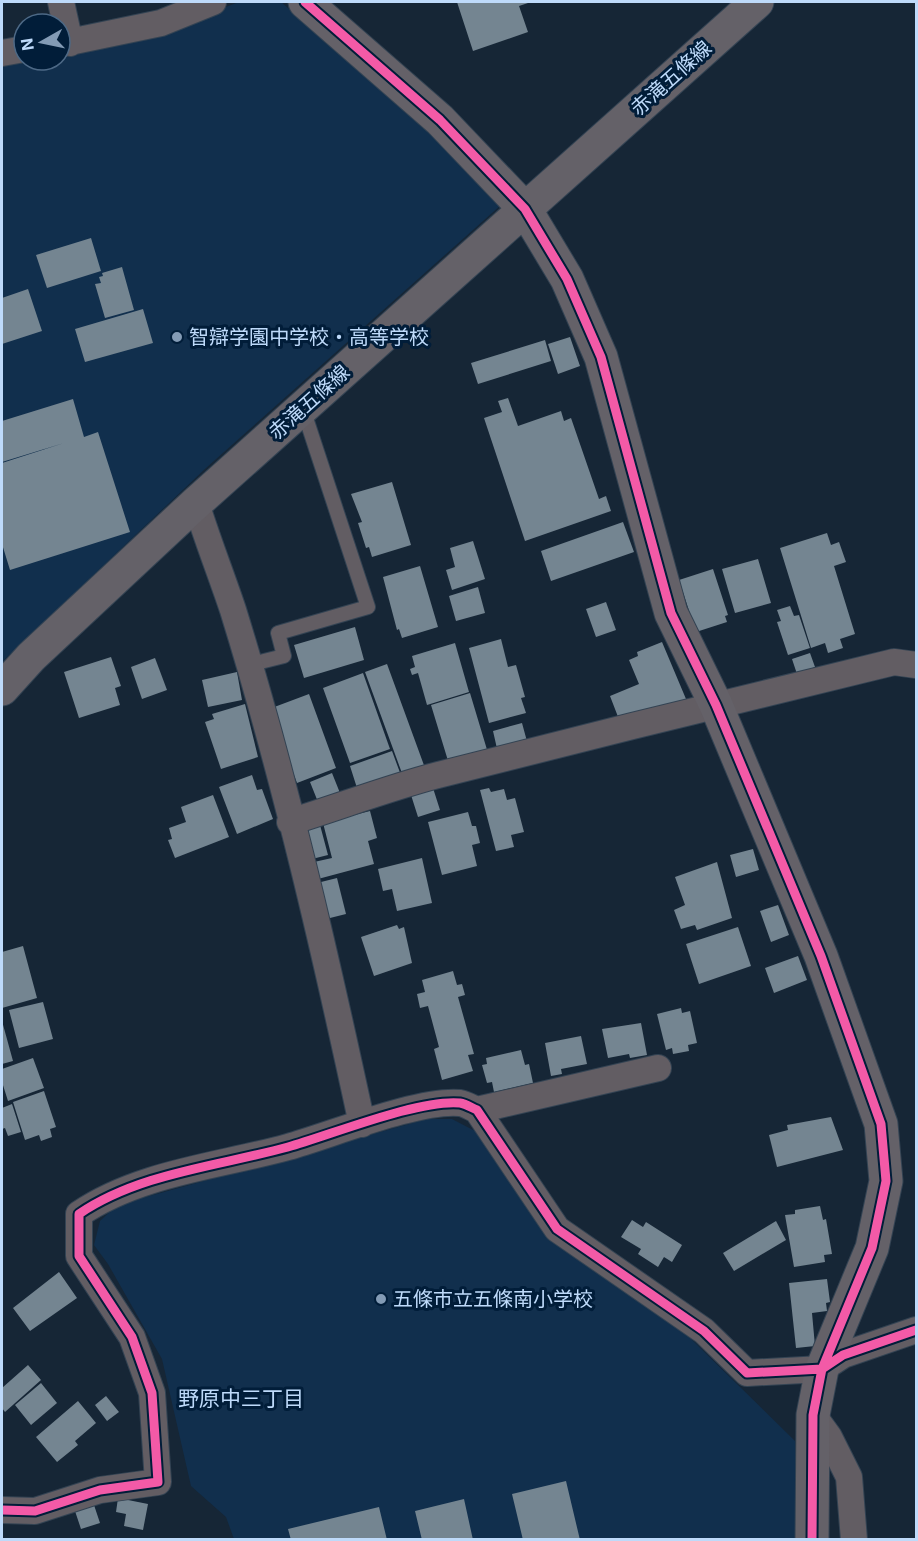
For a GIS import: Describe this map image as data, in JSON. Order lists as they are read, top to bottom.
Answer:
{
  "streets": {
    "street": ["赤滝五條線"]
  },
  "districts": ["野原中三丁目"],
  "places": ["智辯学園中学校・高等学校", "五條市立五條南小学校"],
  "north": "left"
}
